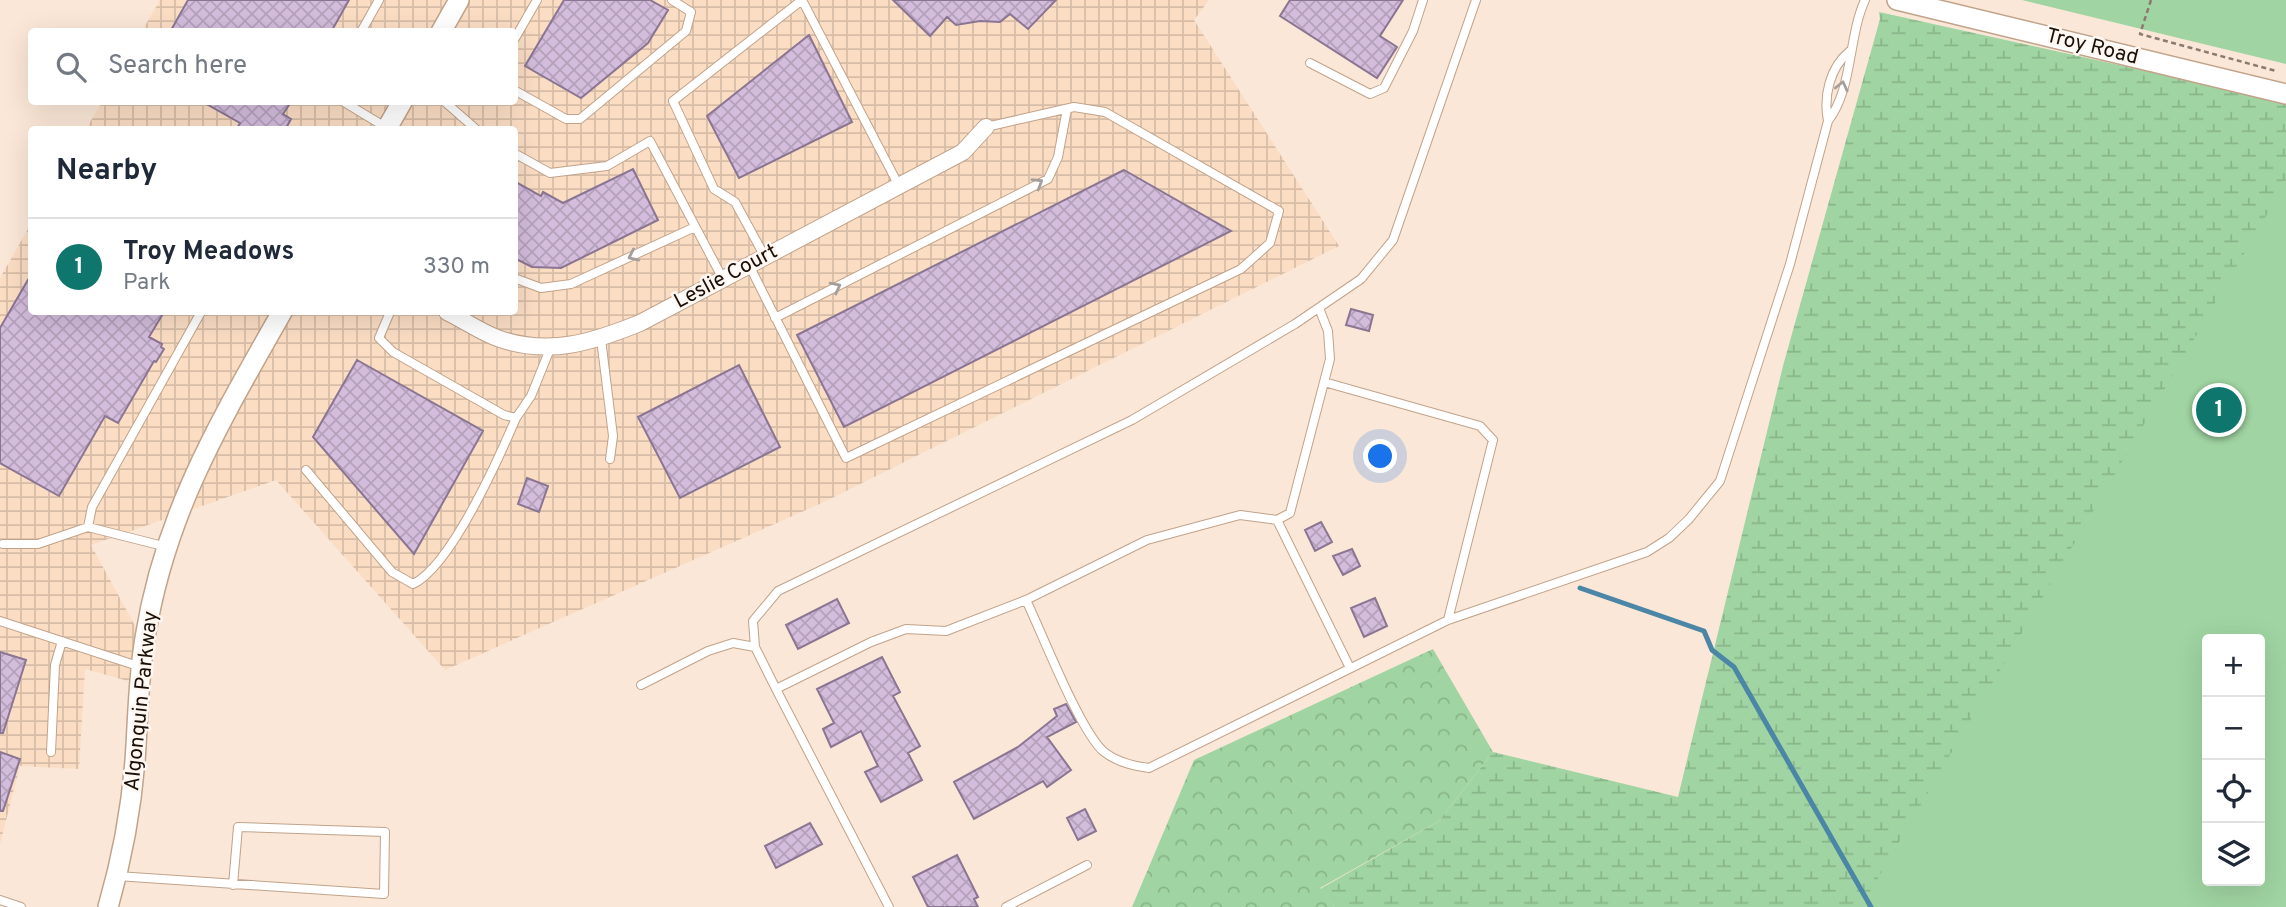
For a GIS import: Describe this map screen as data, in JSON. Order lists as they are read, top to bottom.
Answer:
{
  "streets": {
    "street": ["Troy Road", "Leslie Court", "Algonquin Parkway"]
  },
  "page": {
    "search": "Search here",
    "heading": "Nearby",
    "list": [
      {
        "mark": "1",
        "name": "Troy Meadows",
        "note": "Park",
        "value": "330 m"
      }
    ],
    "pins": "1",
    "map_buttons": ["+", "−"]
  }
}
